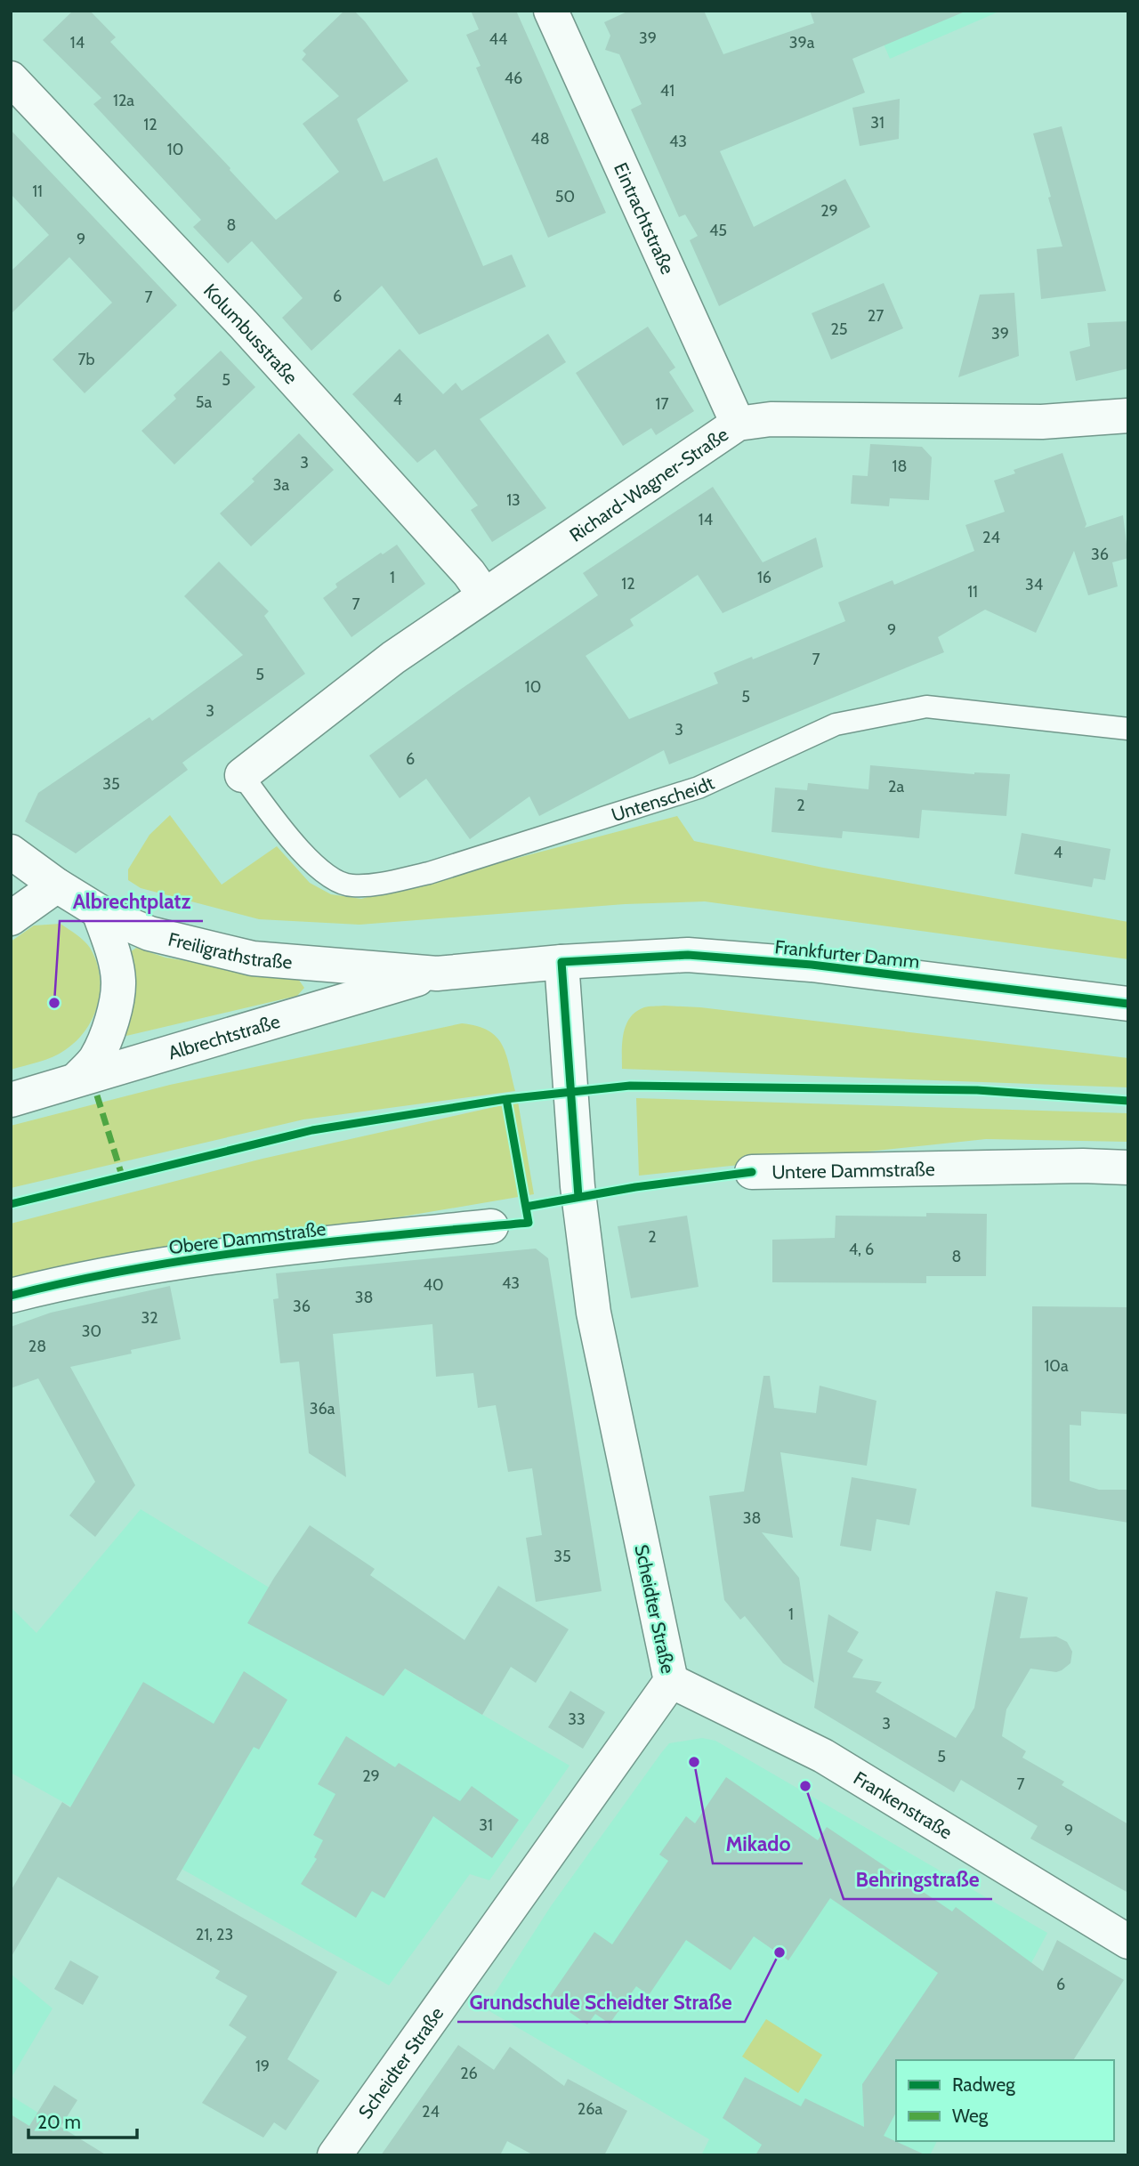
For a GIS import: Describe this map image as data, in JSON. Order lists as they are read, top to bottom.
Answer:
{
  "streets": {
    "street": [
      "Eintrachtstraße",
      "Kolumbusstraße",
      "Richard-Wagner-Straße",
      "Freiligrathstraße",
      "Frankfurter Damm",
      "Albrechtstraße",
      "Untere Dammstraße",
      "Obere Dammstraße",
      "Scheidter Straße",
      "Frankenstraße"
    ],
    "lane": ["Untenscheidt"]
  },
  "crossings": [
    ["Eintrachtstraße", "Richard-Wagner-Straße"],
    ["Kolumbusstraße", "Richard-Wagner-Straße"],
    ["Richard-Wagner-Straße", "Untenscheidt"],
    ["Freiligrathstraße", "Frankfurter Damm"],
    ["Freiligrathstraße", "Albrechtstraße"],
    ["Frankfurter Damm", "Albrechtstraße"],
    ["Frankfurter Damm", "Scheidter Straße"],
    ["Scheidter Straße", "Frankenstraße"]
  ],
  "places": [
    "Albrechtplatz",
    "Mikado",
    "Behringstraße",
    "Grundschule Scheidter Straße"
  ],
  "house_numbers": [
    "39",
    "44",
    "14",
    "39a",
    "46",
    "41",
    "12a",
    "31",
    "12",
    "48",
    "43",
    "10",
    "11",
    "50",
    "29",
    "8",
    "45",
    "9",
    "6",
    "7",
    "27",
    "25",
    "39",
    "7b",
    "5",
    "4",
    "5a",
    "17",
    "3",
    "18",
    "3a",
    "13",
    "14",
    "24",
    "36",
    "1",
    "16",
    "12",
    "34",
    "11",
    "7",
    "9",
    "7",
    "5",
    "10",
    "5",
    "3",
    "3",
    "6",
    "35",
    "2a",
    "2",
    "4",
    "2",
    "4, 6",
    "8",
    "43",
    "40",
    "38",
    "36",
    "32",
    "30",
    "28",
    "10a",
    "36a",
    "38",
    "35",
    "1",
    "33",
    "3",
    "5",
    "29",
    "7",
    "31",
    "9",
    "21, 23",
    "6",
    "19",
    "26",
    "26a",
    "24"
  ],
  "legend": ["Radweg", "Weg"],
  "scale_bar": "20 m"
}
